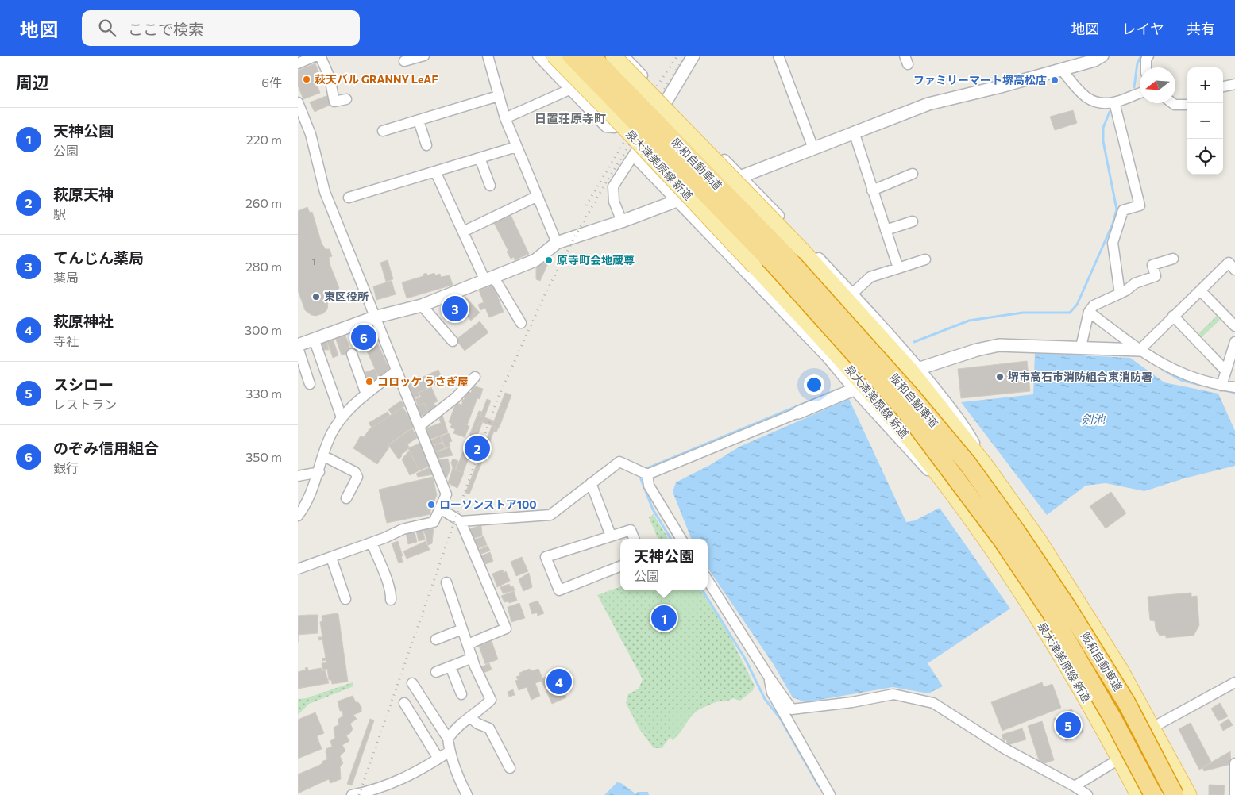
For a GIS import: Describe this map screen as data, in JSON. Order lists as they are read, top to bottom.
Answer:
{
  "streets": {
    "highway": ["阪和自動車道"],
    "main road": ["泉大津美原線 新道"]
  },
  "districts": ["日置荘原寺町"],
  "water": ["剣池"],
  "places": [
    "萩天バル GRANNY LeAF",
    "ファミリーマート堺高松店",
    "原寺町会地蔵尊",
    "東区役所",
    "堺市高石市消防組合東消防署",
    "コロッケ うさぎ屋",
    "ローソンストア100"
  ],
  "house_numbers": ["1"],
  "north": "left",
  "page": {
    "header": "地図",
    "search": "ここで検索",
    "nav": ["地図", "レイヤ", "共有"],
    "heading": ["周辺", "6件"],
    "map_buttons": ["+", "−"],
    "list": [
      {
        "mark": "1",
        "name": "天神公園",
        "note": "公園",
        "value": "220 m"
      },
      {
        "mark": "2",
        "name": "萩原天神",
        "note": "駅",
        "value": "260 m"
      },
      {
        "mark": "3",
        "name": "てんじん薬局",
        "note": "薬局",
        "value": "280 m"
      },
      {
        "mark": "4",
        "name": "萩原神社",
        "note": "寺社",
        "value": "300 m"
      },
      {
        "mark": "5",
        "name": "スシロー",
        "note": "レストラン",
        "value": "330 m"
      },
      {
        "mark": "6",
        "name": "のぞみ信用組合",
        "note": "銀行",
        "value": "350 m"
      }
    ],
    "pins": [
      "3",
      "6",
      "2",
      "1",
      "4",
      "5"
    ],
    "popup": ["天神公園", "公園"]
  }
}
